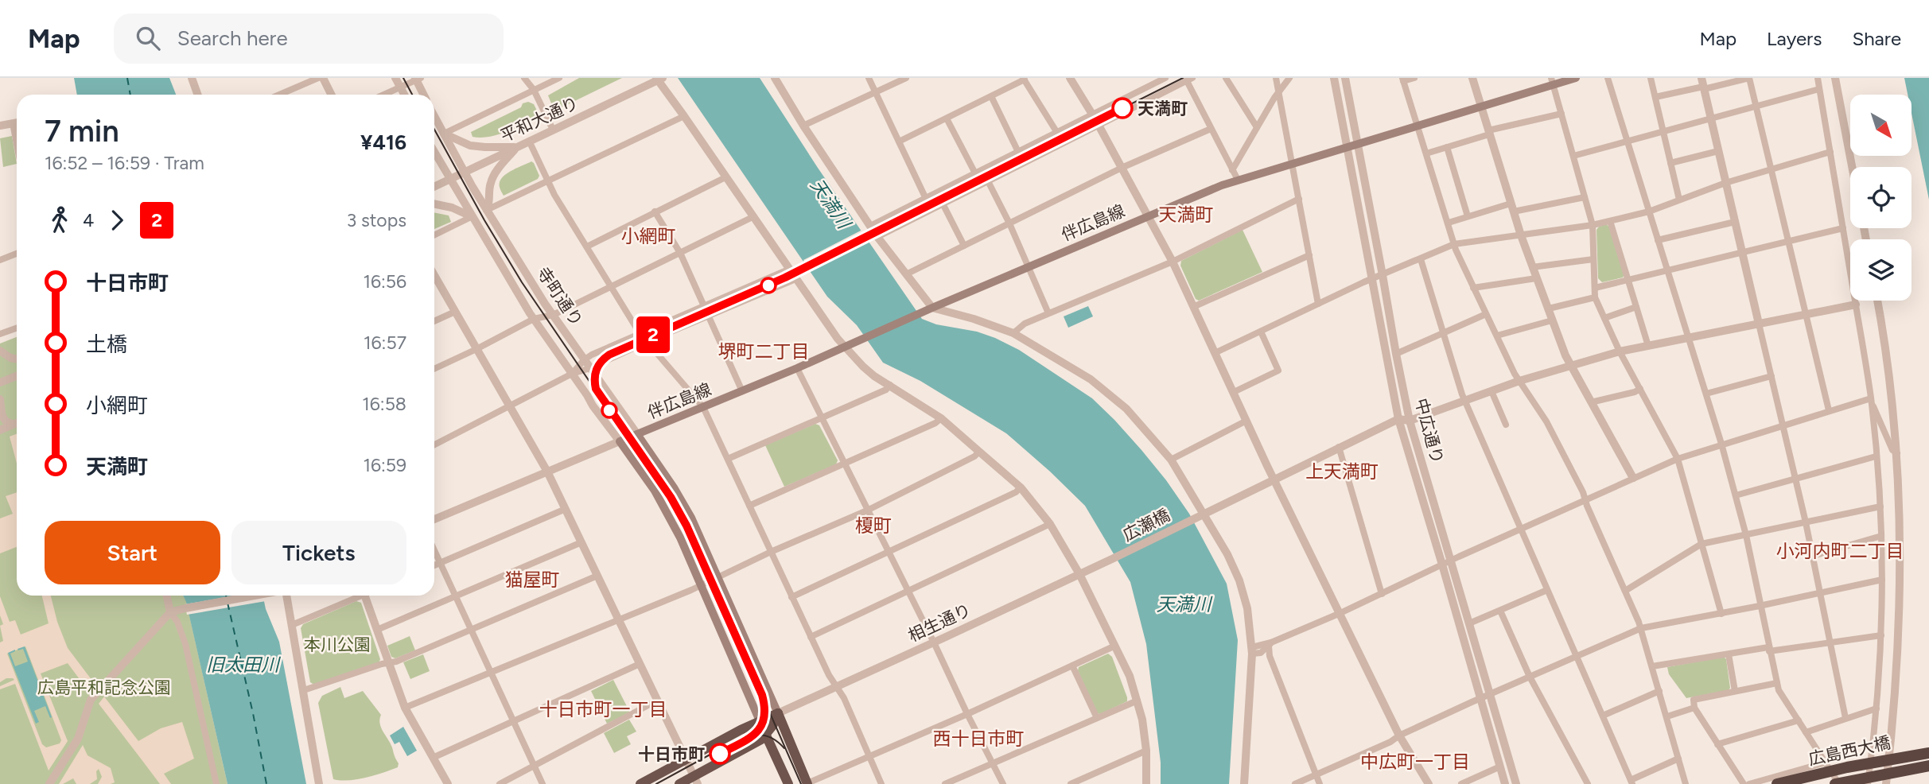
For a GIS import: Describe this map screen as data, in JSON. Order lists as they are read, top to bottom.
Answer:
{
  "streets": {
    "highway": ["相生通り", "広島西大橋"],
    "main road": ["伴広島線"],
    "street": [
      "平和大通り",
      "寺町通り",
      "中広通り",
      "広瀬橋"
    ]
  },
  "crossings": [
    ["平和大通り", "寺町通り"],
    ["伴広島線", "寺町通り"],
    ["伴広島線", "中広通り"],
    ["伴広島線", "相生通り"],
    ["広瀬橋", "相生通り"]
  ],
  "districts": [
    "天満町",
    "小網町",
    "堺町二丁目",
    "上天満町",
    "榎町",
    "小河内町二丁目",
    "猫屋町",
    "十日市町一丁目",
    "西十日市町",
    "中広町一丁目"
  ],
  "water": ["天満川", "旧太田川"],
  "parks": ["本川公園", "広島平和記念公園"],
  "places": ["天満町", "十日市町"],
  "lines": ["tram line 2"],
  "north": "bottom right",
  "page": {
    "header": "Map",
    "search": "Search here",
    "nav": ["Map", "Layers", "Share"],
    "on_map": "2",
    "heading": ["7 min", "16:52 – 16:59 · Tram", "¥416"],
    "legs": ["4", "2", "3 stops"],
    "list": [
      {
        "name": "十日市町",
        "value": "16:56"
      },
      {
        "name": "土橋",
        "value": "16:57"
      },
      {
        "name": "小網町",
        "value": "16:58"
      },
      {
        "name": "天満町",
        "value": "16:59"
      }
    ],
    "buttons": ["Start", "Tickets"]
  }
}
